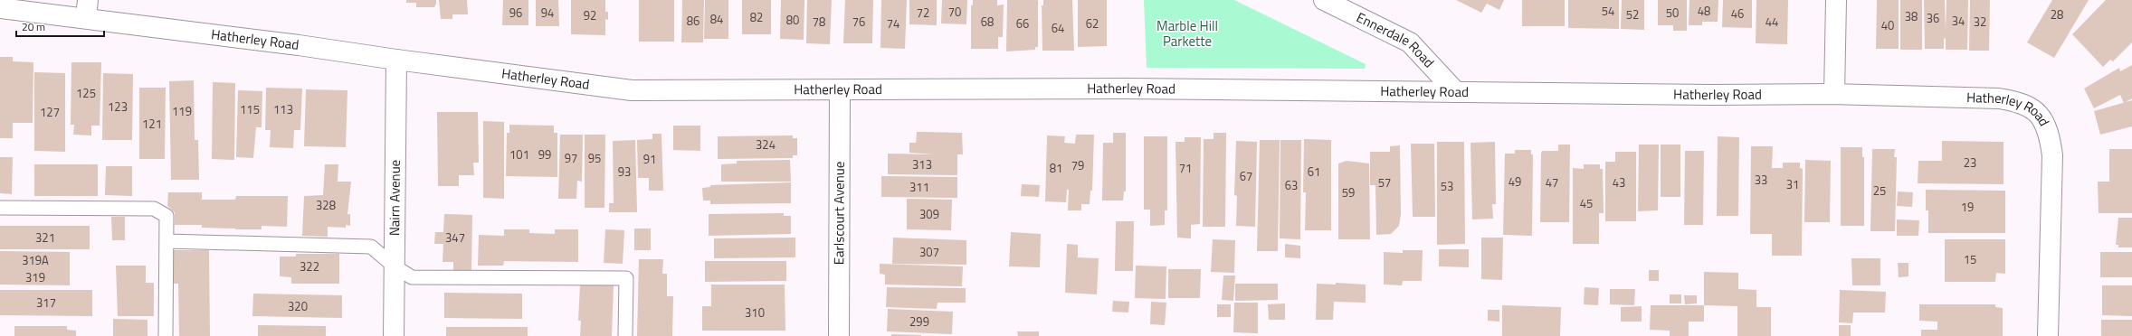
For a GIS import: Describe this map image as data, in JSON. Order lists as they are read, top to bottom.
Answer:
{
  "streets": {
    "street": [
      "Hatherley Road",
      "Ennerdale Road",
      "Nairn Avenue",
      "Earlscourt Avenue"
    ]
  },
  "crossings": [
    ["Hatherley Road", "Ennerdale Road"],
    ["Hatherley Road", "Nairn Avenue"],
    ["Hatherley Road", "Earlscourt Avenue"]
  ],
  "parks": ["Marble Hill Parkette"],
  "house_numbers": [
    "54",
    "48",
    "70",
    "96",
    "94",
    "72",
    "50",
    "46",
    "52",
    "28",
    "92",
    "38",
    "82",
    "36",
    "84",
    "80",
    "86",
    "34",
    "78",
    "76",
    "68",
    "44",
    "32",
    "74",
    "66",
    "62",
    "40",
    "64",
    "125",
    "123",
    "115",
    "113",
    "119",
    "127",
    "121",
    "324",
    "101",
    "99",
    "97",
    "95",
    "91",
    "23",
    "313",
    "79",
    "81",
    "71",
    "93",
    "61",
    "67",
    "33",
    "49",
    "57",
    "47",
    "43",
    "31",
    "63",
    "53",
    "311",
    "25",
    "59",
    "45",
    "328",
    "19",
    "309",
    "321",
    "347",
    "307",
    "15",
    "319A",
    "322",
    "319",
    "317",
    "320",
    "310",
    "299"
  ],
  "scale_bar": "20 m"
}
